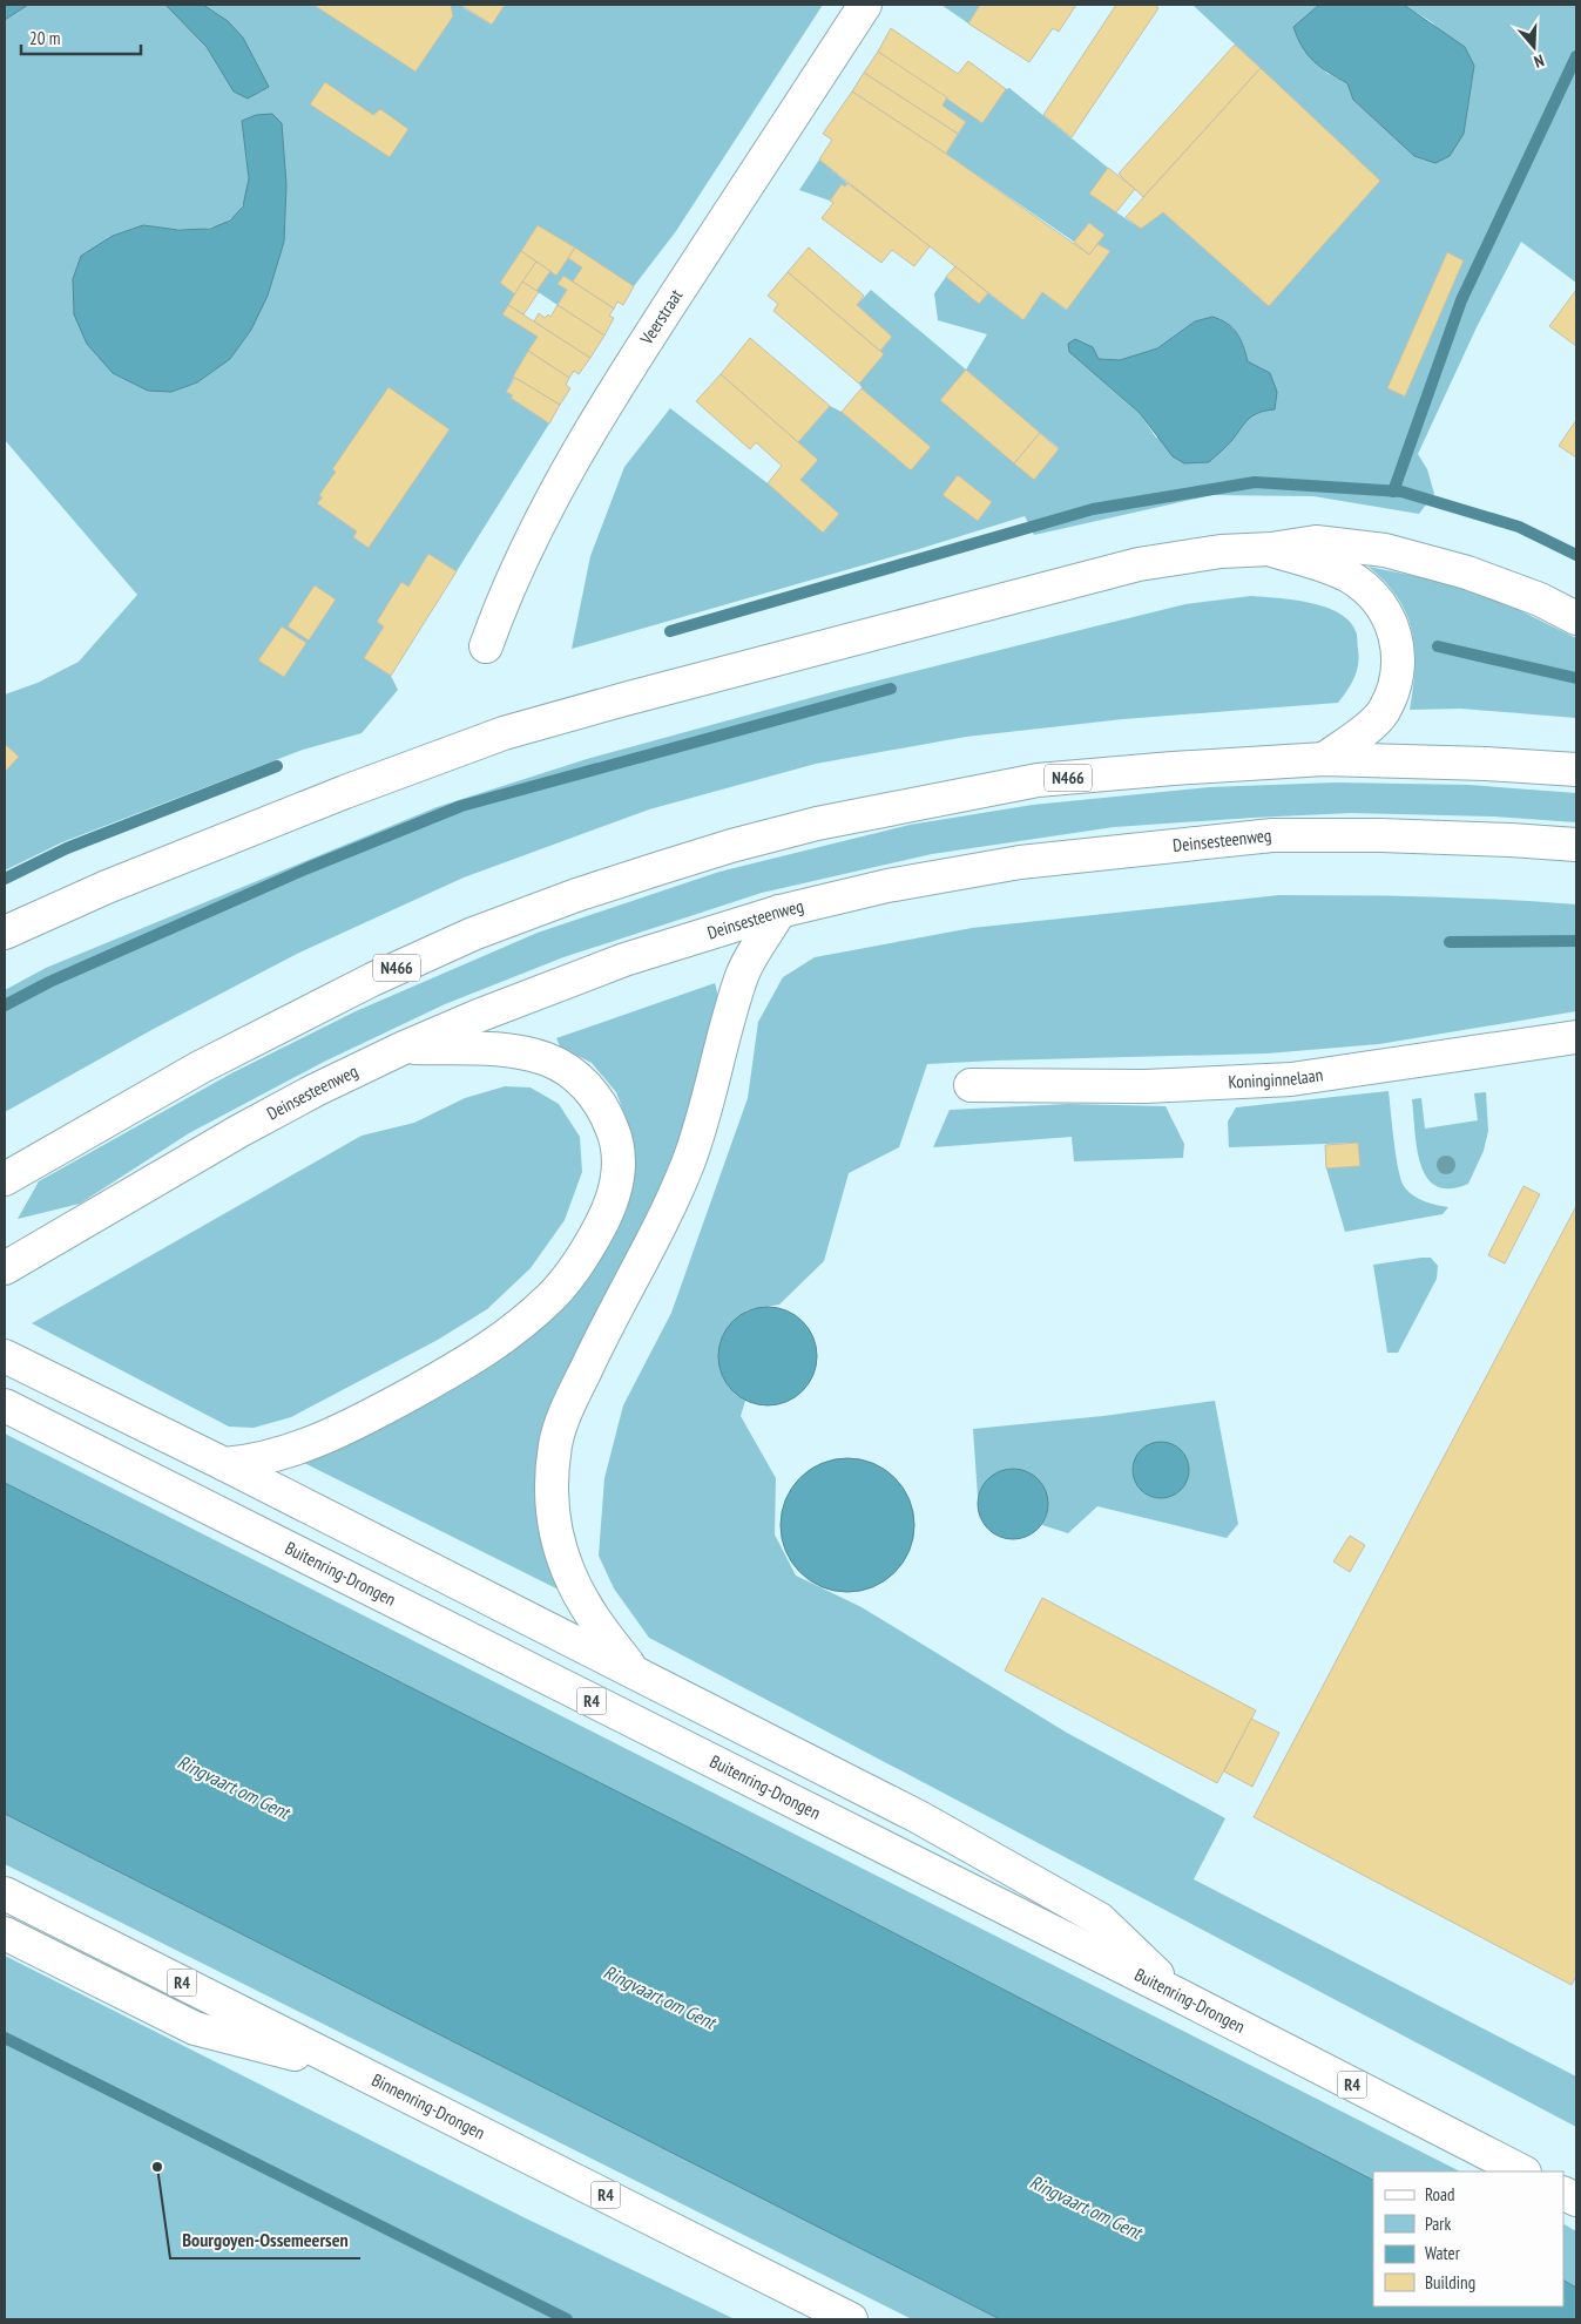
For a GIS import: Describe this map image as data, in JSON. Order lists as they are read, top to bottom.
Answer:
{
  "streets": {
    "main road": [
      "Veerstraat",
      "N466",
      "Deinsesteenweg",
      "Koninginnelaan",
      "Buitenring-Drongen",
      "R4",
      "Binnenring-Drongen"
    ]
  },
  "water": ["Ringvaart om Gent"],
  "places": ["Bourgoyen-Ossemeersen"],
  "legend": [
    "Road",
    "Park",
    "Water",
    "Building"
  ],
  "scale_bar": "20 m",
  "north": "bottom"
}
